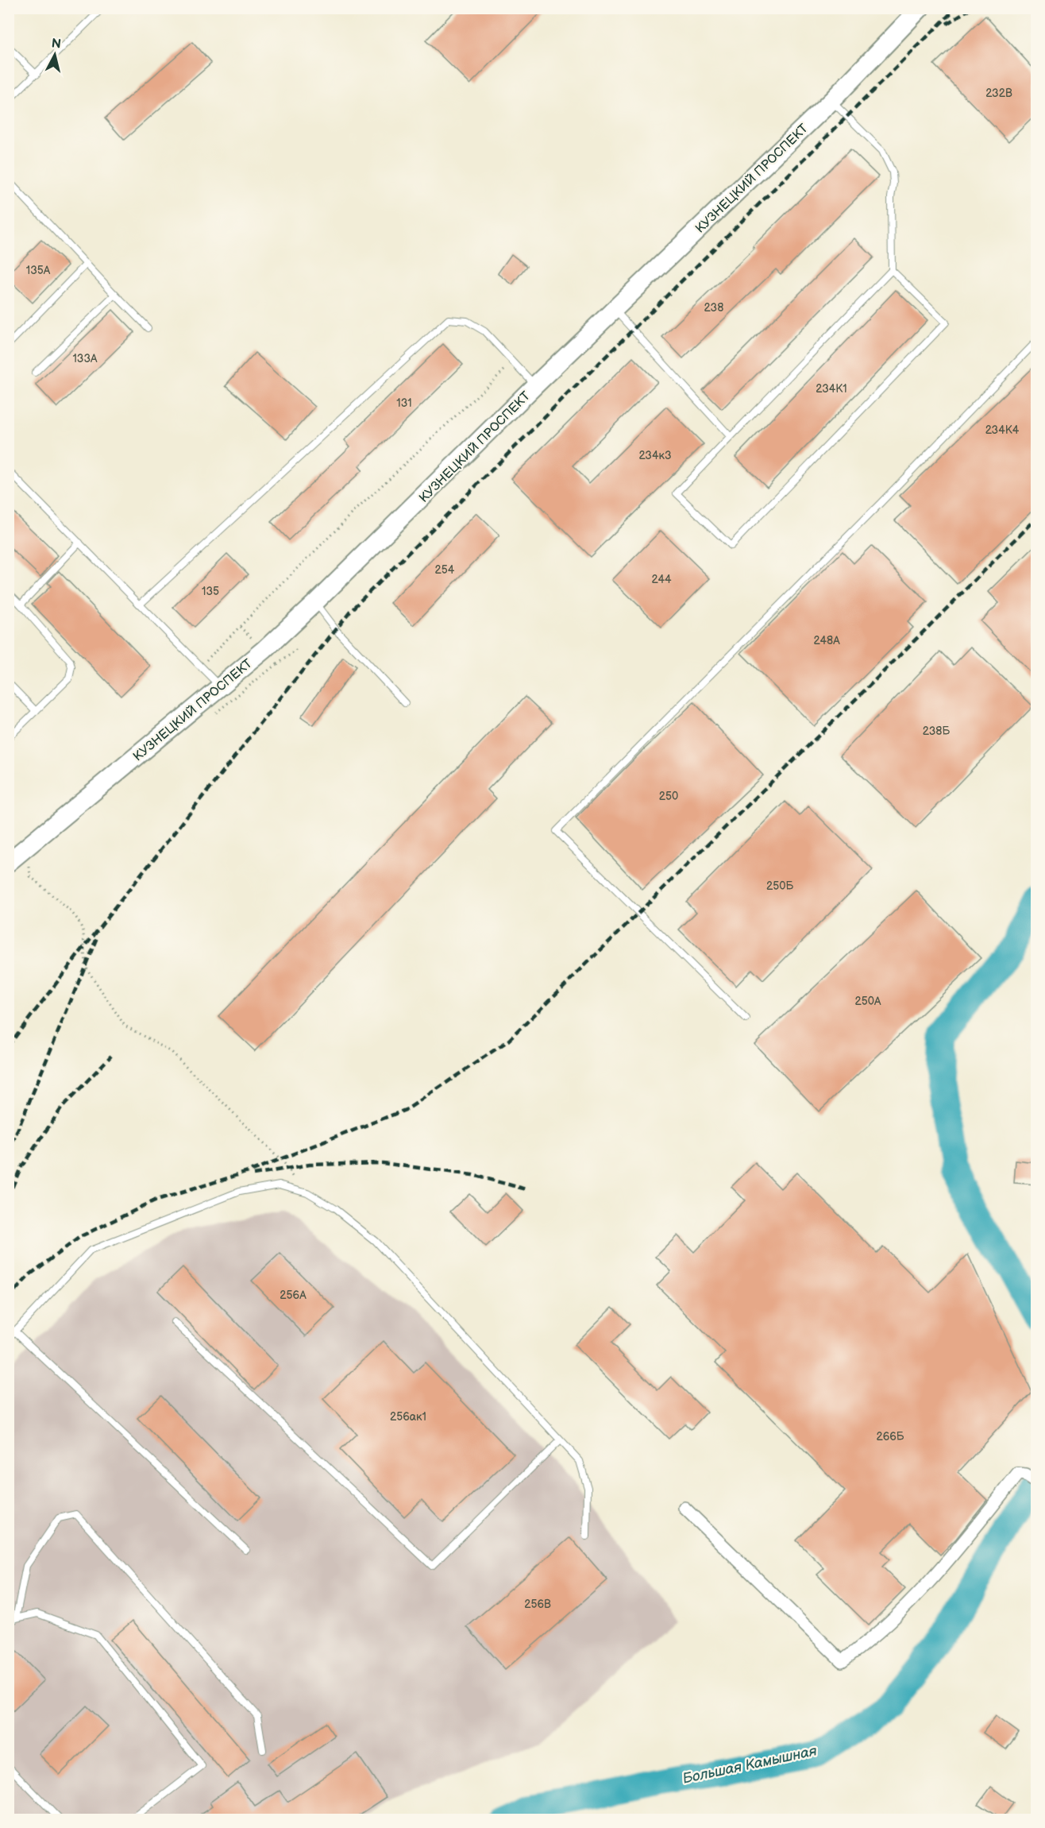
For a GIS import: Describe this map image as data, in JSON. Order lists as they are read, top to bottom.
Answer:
{
  "streets": {
    "street": ["КУЗНЕЦКИЙ ПРОСПЕКТ"]
  },
  "water": ["Большая Камышная"],
  "house_numbers": [
    "232В",
    "135А",
    "238",
    "133А",
    "234К1",
    "131",
    "234К4",
    "234к3",
    "254",
    "244",
    "135",
    "248А",
    "238Б",
    "250",
    "250Б",
    "250А",
    "256А",
    "256ак1",
    "266Б",
    "256В"
  ],
  "north": "top"
}
